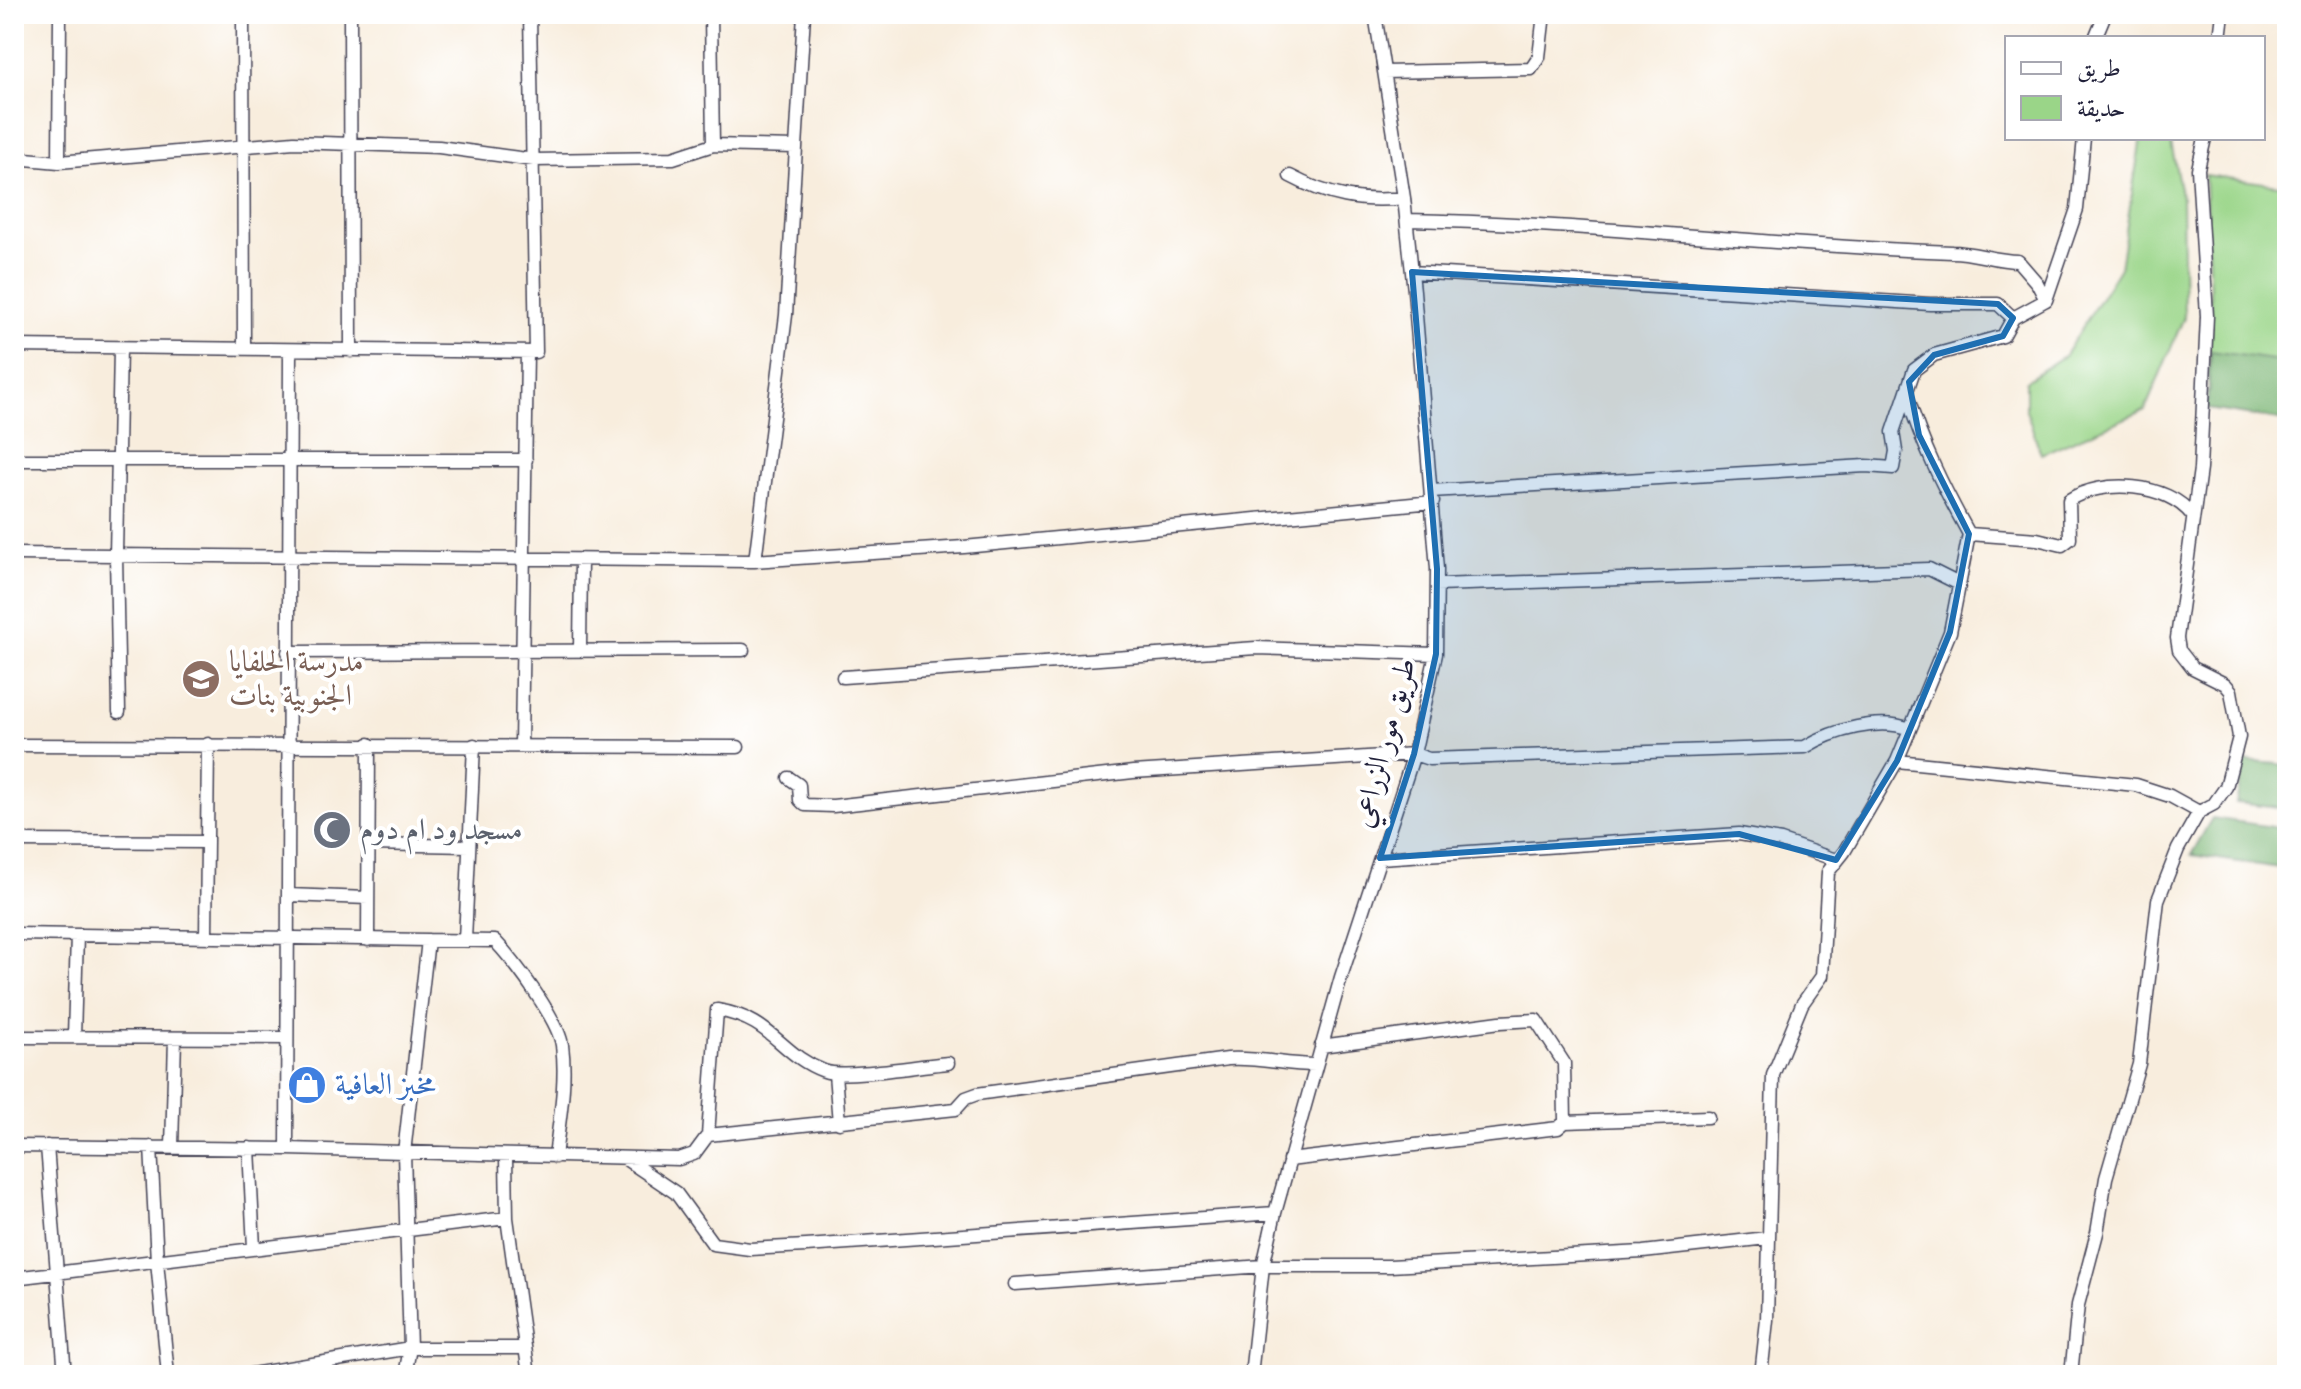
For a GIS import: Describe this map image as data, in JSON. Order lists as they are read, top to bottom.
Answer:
{
  "streets": {
    "street": ["طريق مور الزراعي"]
  },
  "places": {
    "school or university": ["مدرسة الحلفايا الجنوبية بنات"],
    "mosque": ["مسجد ود ام دوم"],
    "shop": ["مخبز العافية"]
  },
  "legend": ["طريق", "حديقة"]
}
